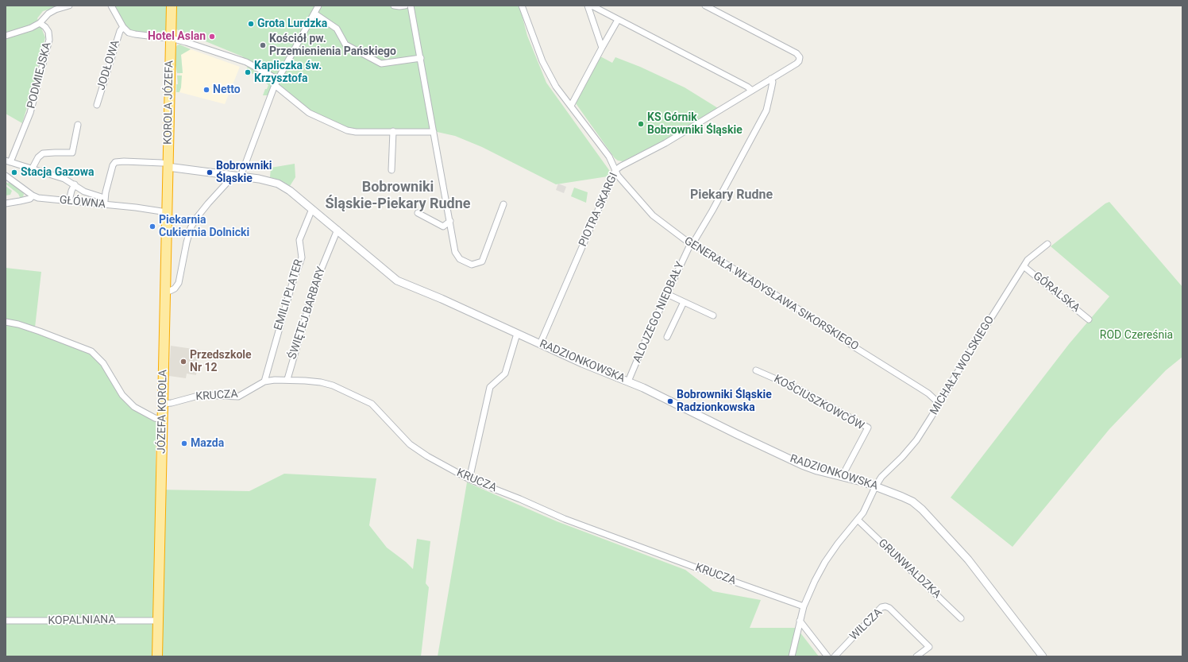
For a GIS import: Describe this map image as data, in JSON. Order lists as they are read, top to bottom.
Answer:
{
  "streets": {
    "highway": ["KOROLA JÓZEFA", "JÓZEFA KOROLA"],
    "street": [
      "JODŁOWA",
      "PODMIEJSKA",
      "GŁÓWNA",
      "PIOTRA SKARGI",
      "GÓRALSKA",
      "GENERAŁA WŁADYSŁAWA SIKORSKIEGO",
      "EMILII PLATER",
      "ALOJZEGO NIEDBAŁY",
      "ŚWIĘTEJ BARBARY",
      "RADZIONKOWSKA",
      "MICHAŁA WOLSKIEGO",
      "KRUCZA",
      "KOŚCIUSZKOWCÓW",
      "GRUNWALDZKA",
      "KOPALNIANA",
      "WILCZA"
    ]
  },
  "crossings": [
    ["KOROLA JÓZEFA", "RADZIONKOWSKA"],
    ["KOROLA JÓZEFA", "JÓZEFA KOROLA"],
    ["GŁÓWNA", "JÓZEFA KOROLA"],
    ["PIOTRA SKARGI", "GENERAŁA WŁADYSŁAWA SIKORSKIEGO"],
    ["PIOTRA SKARGI", "ALOJZEGO NIEDBAŁY"],
    ["PIOTRA SKARGI", "RADZIONKOWSKA"],
    ["GÓRALSKA", "MICHAŁA WOLSKIEGO"],
    ["GENERAŁA WŁADYSŁAWA SIKORSKIEGO", "ALOJZEGO NIEDBAŁY"],
    ["GENERAŁA WŁADYSŁAWA SIKORSKIEGO", "MICHAŁA WOLSKIEGO"],
    ["EMILII PLATER", "RADZIONKOWSKA"],
    ["EMILII PLATER", "KRUCZA"],
    ["ALOJZEGO NIEDBAŁY", "RADZIONKOWSKA"],
    ["ŚWIĘTEJ BARBARY", "RADZIONKOWSKA"],
    ["ŚWIĘTEJ BARBARY", "KRUCZA"],
    ["RADZIONKOWSKA", "MICHAŁA WOLSKIEGO"],
    ["RADZIONKOWSKA", "KOŚCIUSZKOWCÓW"],
    ["RADZIONKOWSKA", "JÓZEFA KOROLA"],
    ["KRUCZA", "JÓZEFA KOROLA"],
    ["JÓZEFA KOROLA", "KOPALNIANA"]
  ],
  "districts": ["Bobrowniki Śląskie-Piekary Rudne", "Piekary Rudne"],
  "parks": ["ROD Czereśnia"],
  "places": [
    "Grota Lurdzka",
    "Hotel Aslan",
    "Kościół pw. Przemienienia Pańskiego",
    "Kapliczka św. Krzysztofa",
    "Netto",
    "KS Górnik Bobrowniki Śląskie",
    "Stacja Gazowa",
    "Bobrowniki Śląskie",
    "Piekarnia Cukiernia Dolnicki",
    "Przedszkole Nr 12",
    "Bobrowniki Śląskie Radzionkowska",
    "Mazda"
  ]
}
